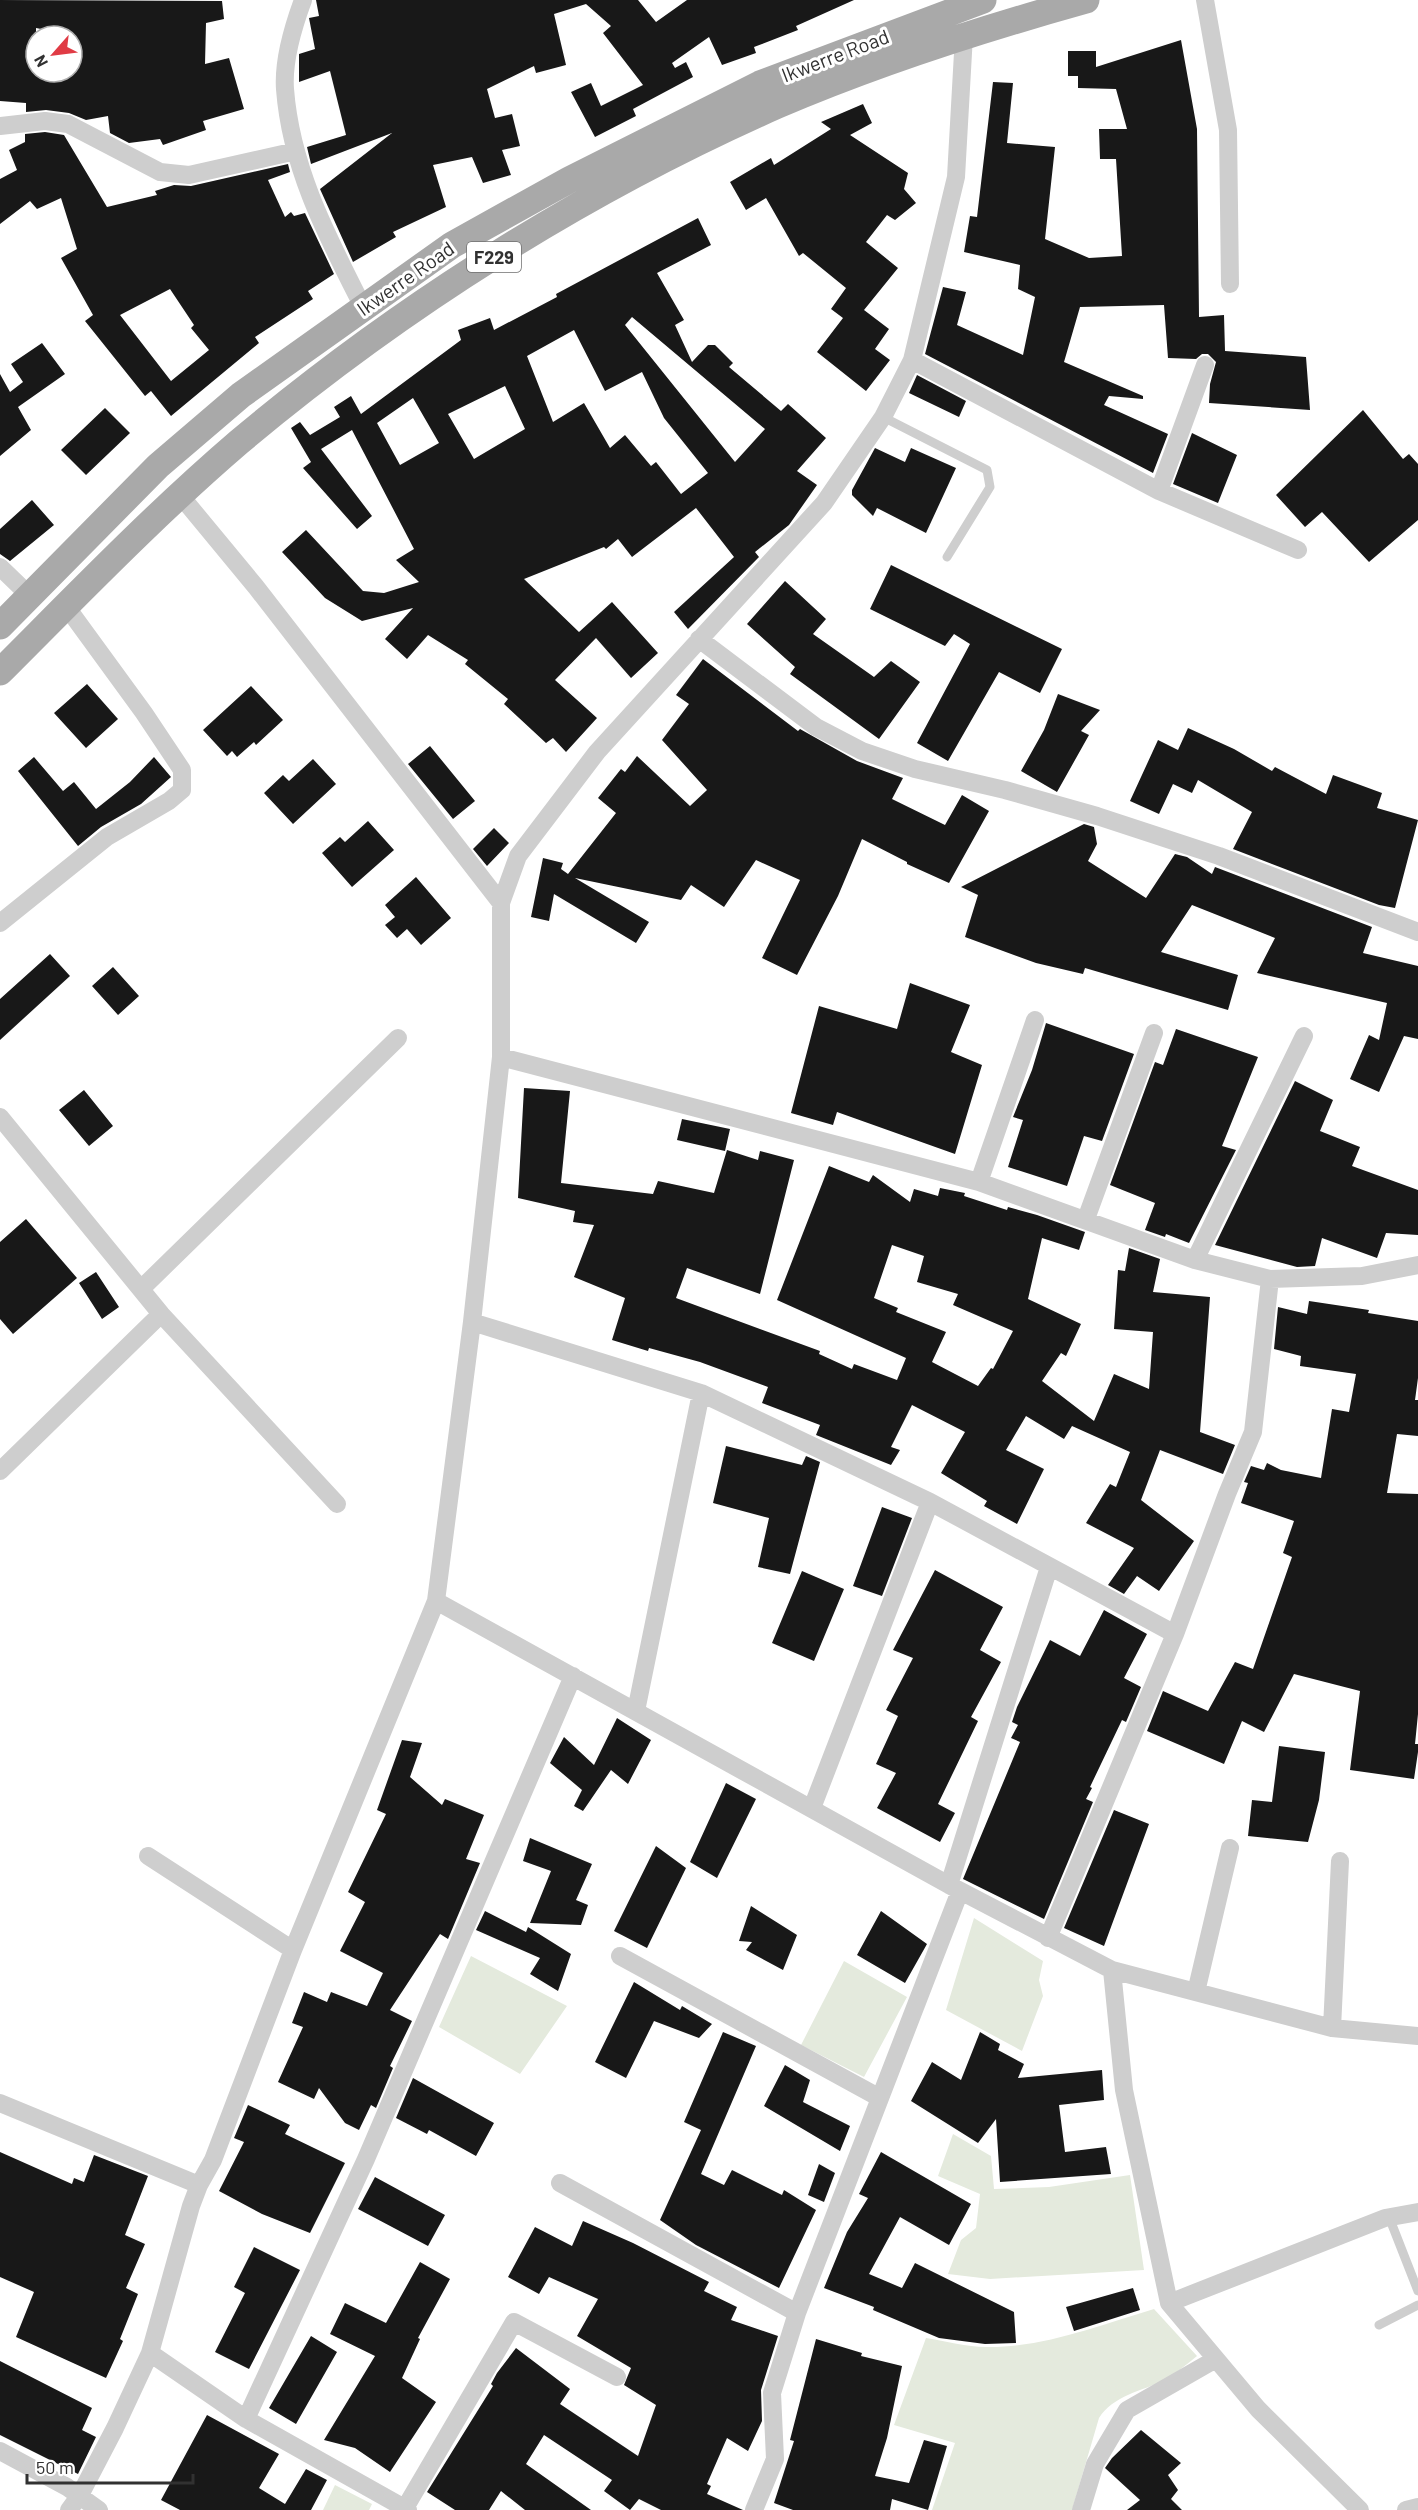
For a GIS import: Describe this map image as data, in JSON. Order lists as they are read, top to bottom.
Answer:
{
  "streets": {
    "main road": ["Ikwerre Road", "F229"]
  },
  "scale_bar": "50 m",
  "north": "bottom left"
}
